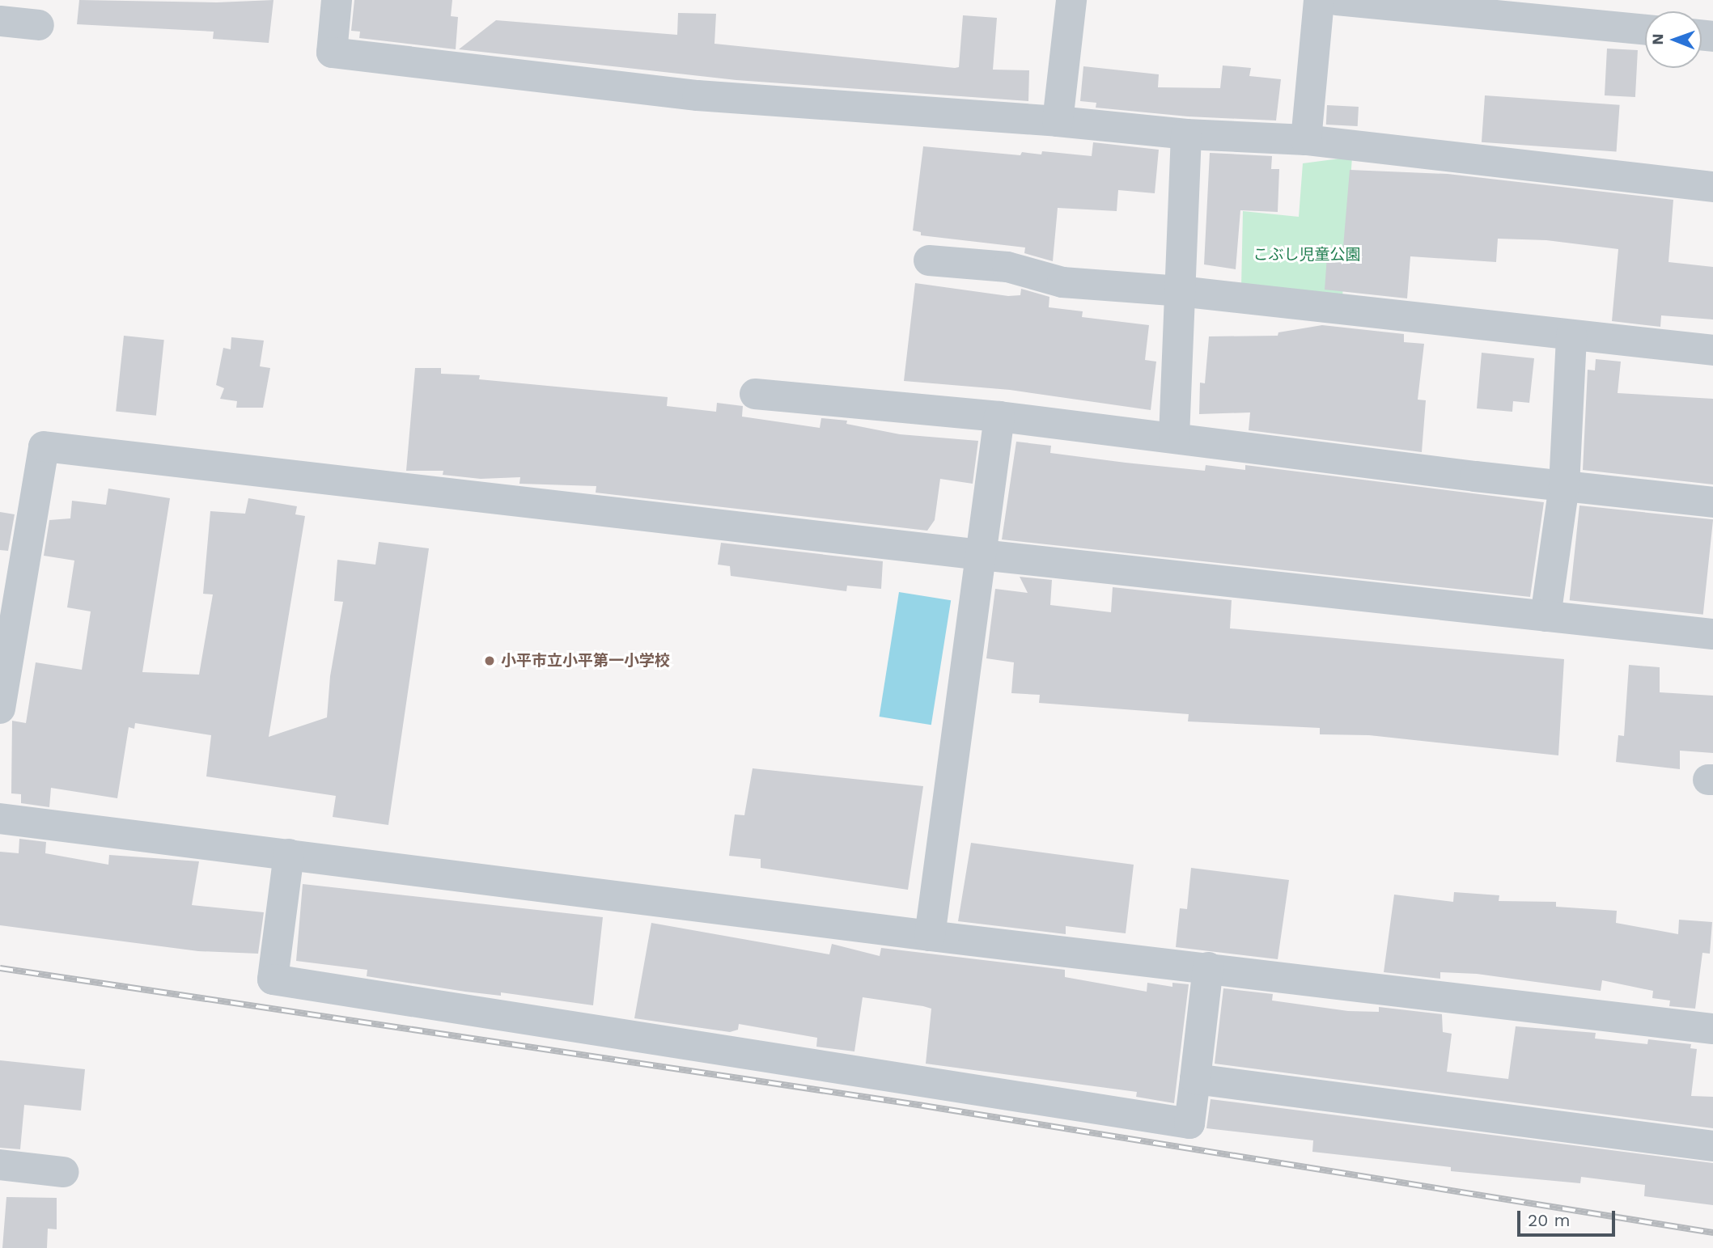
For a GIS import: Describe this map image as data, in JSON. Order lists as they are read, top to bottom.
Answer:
{
  "parks": ["こぶし児童公園"],
  "places": ["小平市立小平第一小学校"],
  "scale_bar": "20 m",
  "north": "left"
}
